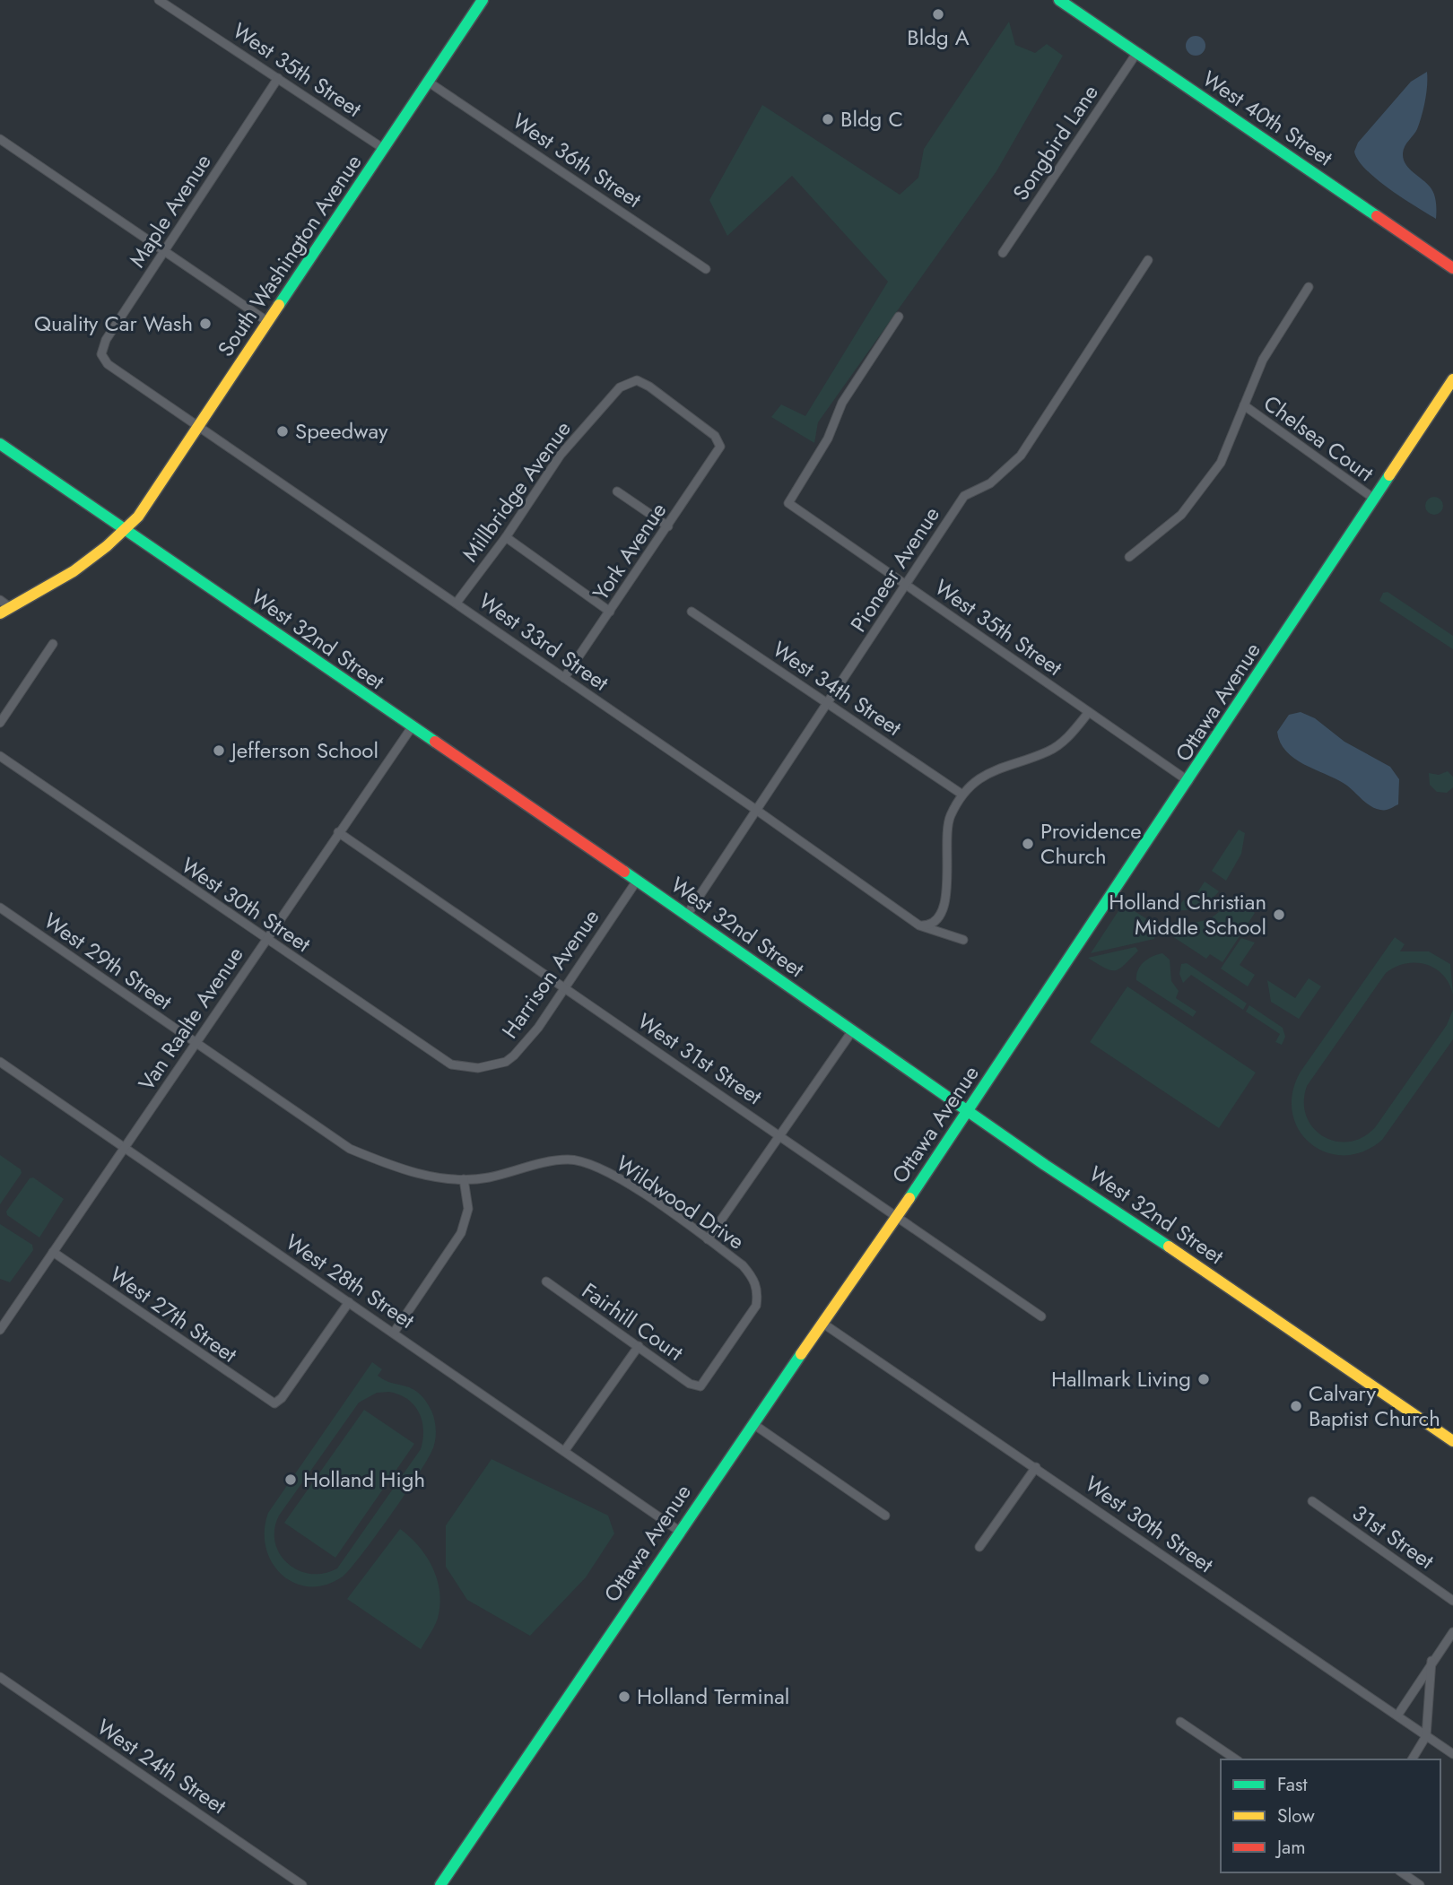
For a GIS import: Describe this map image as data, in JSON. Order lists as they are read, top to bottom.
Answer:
{
  "streets": {
    "street": [
      "West 35th Street",
      "West 40th Street",
      "Songbird Lane",
      "West 36th Street",
      "Maple Avenue",
      "South Washington Avenue",
      "Chelsea Court",
      "Millbridge Avenue",
      "York Avenue",
      "Pioneer Avenue",
      "West 32nd Street",
      "West 33rd Street",
      "West 34th Street",
      "Ottawa Avenue",
      "West 30th Street",
      "West 29th Street",
      "Harrison Avenue",
      "Van Raalte Avenue",
      "West 31st Street",
      "Wildwood Drive",
      "West 28th Street",
      "West 27th Street",
      "Fairhill Court",
      "31st Street",
      "West 24th Street"
    ]
  },
  "crossings": [
    ["West 35th Street", "Maple Avenue"],
    ["West 35th Street", "South Washington Avenue"],
    ["West 35th Street", "Pioneer Avenue"],
    ["West 35th Street", "Ottawa Avenue"],
    ["West 40th Street", "Songbird Lane"],
    ["West 36th Street", "South Washington Avenue"],
    ["Maple Avenue", "West 33rd Street"],
    ["South Washington Avenue", "West 32nd Street"],
    ["South Washington Avenue", "West 33rd Street"],
    ["Chelsea Court", "Ottawa Avenue"],
    ["Millbridge Avenue", "York Avenue"],
    ["Millbridge Avenue", "West 33rd Street"],
    ["York Avenue", "West 33rd Street"],
    ["Pioneer Avenue", "West 32nd Street"],
    ["Pioneer Avenue", "West 33rd Street"],
    ["Pioneer Avenue", "West 34th Street"],
    ["West 32nd Street", "Ottawa Avenue"],
    ["West 32nd Street", "Harrison Avenue"],
    ["West 32nd Street", "Van Raalte Avenue"],
    ["Ottawa Avenue", "West 30th Street"],
    ["Ottawa Avenue", "West 31st Street"],
    ["Ottawa Avenue", "West 28th Street"],
    ["West 30th Street", "Harrison Avenue"],
    ["West 30th Street", "Van Raalte Avenue"],
    ["West 29th Street", "Van Raalte Avenue"],
    ["West 29th Street", "Wildwood Drive"],
    ["Harrison Avenue", "West 31st Street"],
    ["Van Raalte Avenue", "West 31st Street"],
    ["Van Raalte Avenue", "Wildwood Drive"],
    ["Van Raalte Avenue", "West 28th Street"],
    ["Van Raalte Avenue", "West 27th Street"],
    ["Wildwood Drive", "Fairhill Court"],
    ["West 28th Street", "West 27th Street"]
  ],
  "places": [
    "Bldg A",
    "Bldg C",
    "Quality Car Wash",
    "Speedway",
    "Jefferson School",
    "Providence Church",
    "Holland Christian Middle School",
    "Hallmark Living",
    "Calvary Baptist Church",
    "Holland High",
    "Holland Terminal"
  ],
  "legend": ["Fast", "Slow", "Jam"]
}
